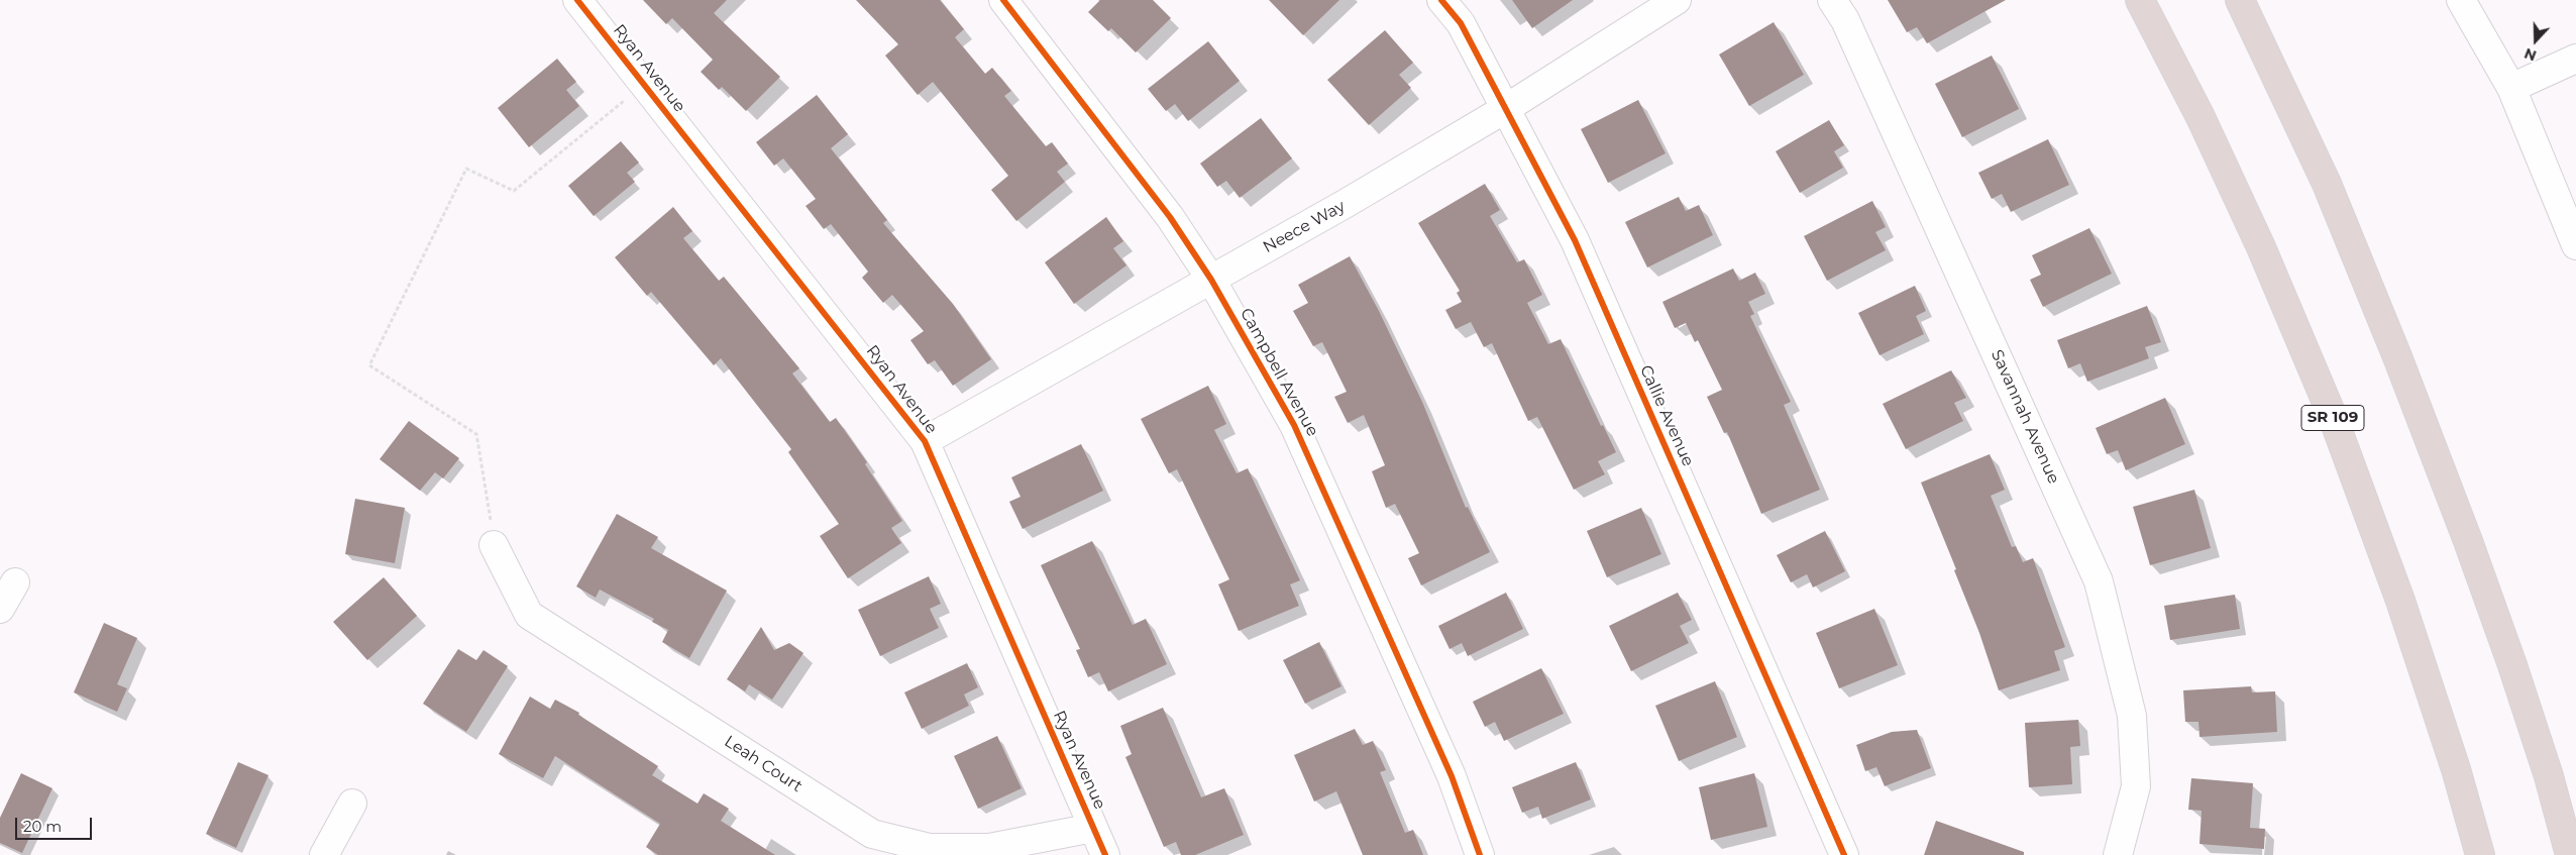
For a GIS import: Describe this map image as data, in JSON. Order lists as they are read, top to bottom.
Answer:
{
  "streets": {
    "highway": ["SR 109"],
    "street": [
      "Ryan Avenue",
      "Neece Way",
      "Campbell Avenue",
      "Callie Avenue",
      "Savannah Avenue",
      "Leah Court"
    ]
  },
  "crossings": [
    ["Ryan Avenue", "Neece Way"],
    ["Ryan Avenue", "Leah Court"],
    ["Neece Way", "Campbell Avenue"],
    ["Neece Way", "Callie Avenue"]
  ],
  "scale_bar": "20 m",
  "north": "bottom"
}
